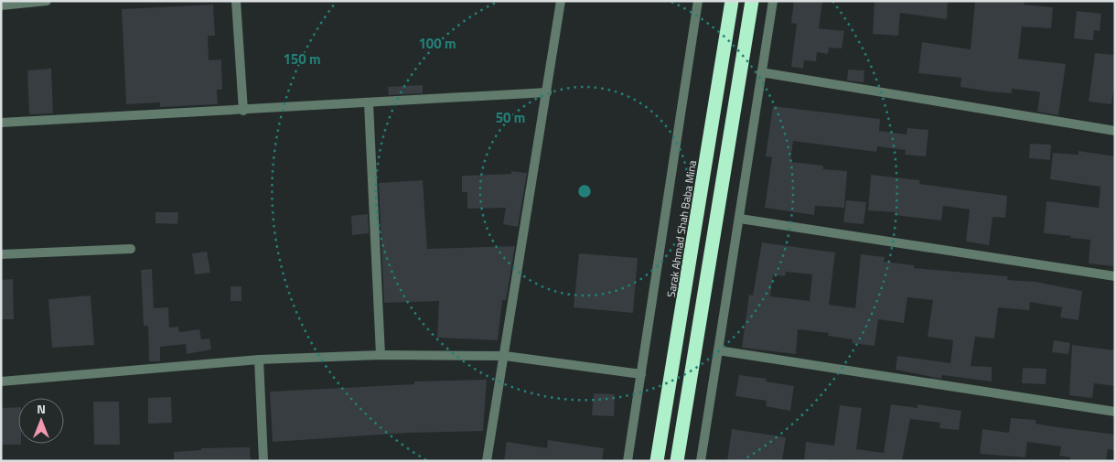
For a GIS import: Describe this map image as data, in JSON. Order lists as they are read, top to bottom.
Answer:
{
  "streets": {
    "highway": ["Sarak Ahmad Shah Baba Mina"]
  },
  "north": "top",
  "rings": ["100 m", "150 m", "50 m"]
}
